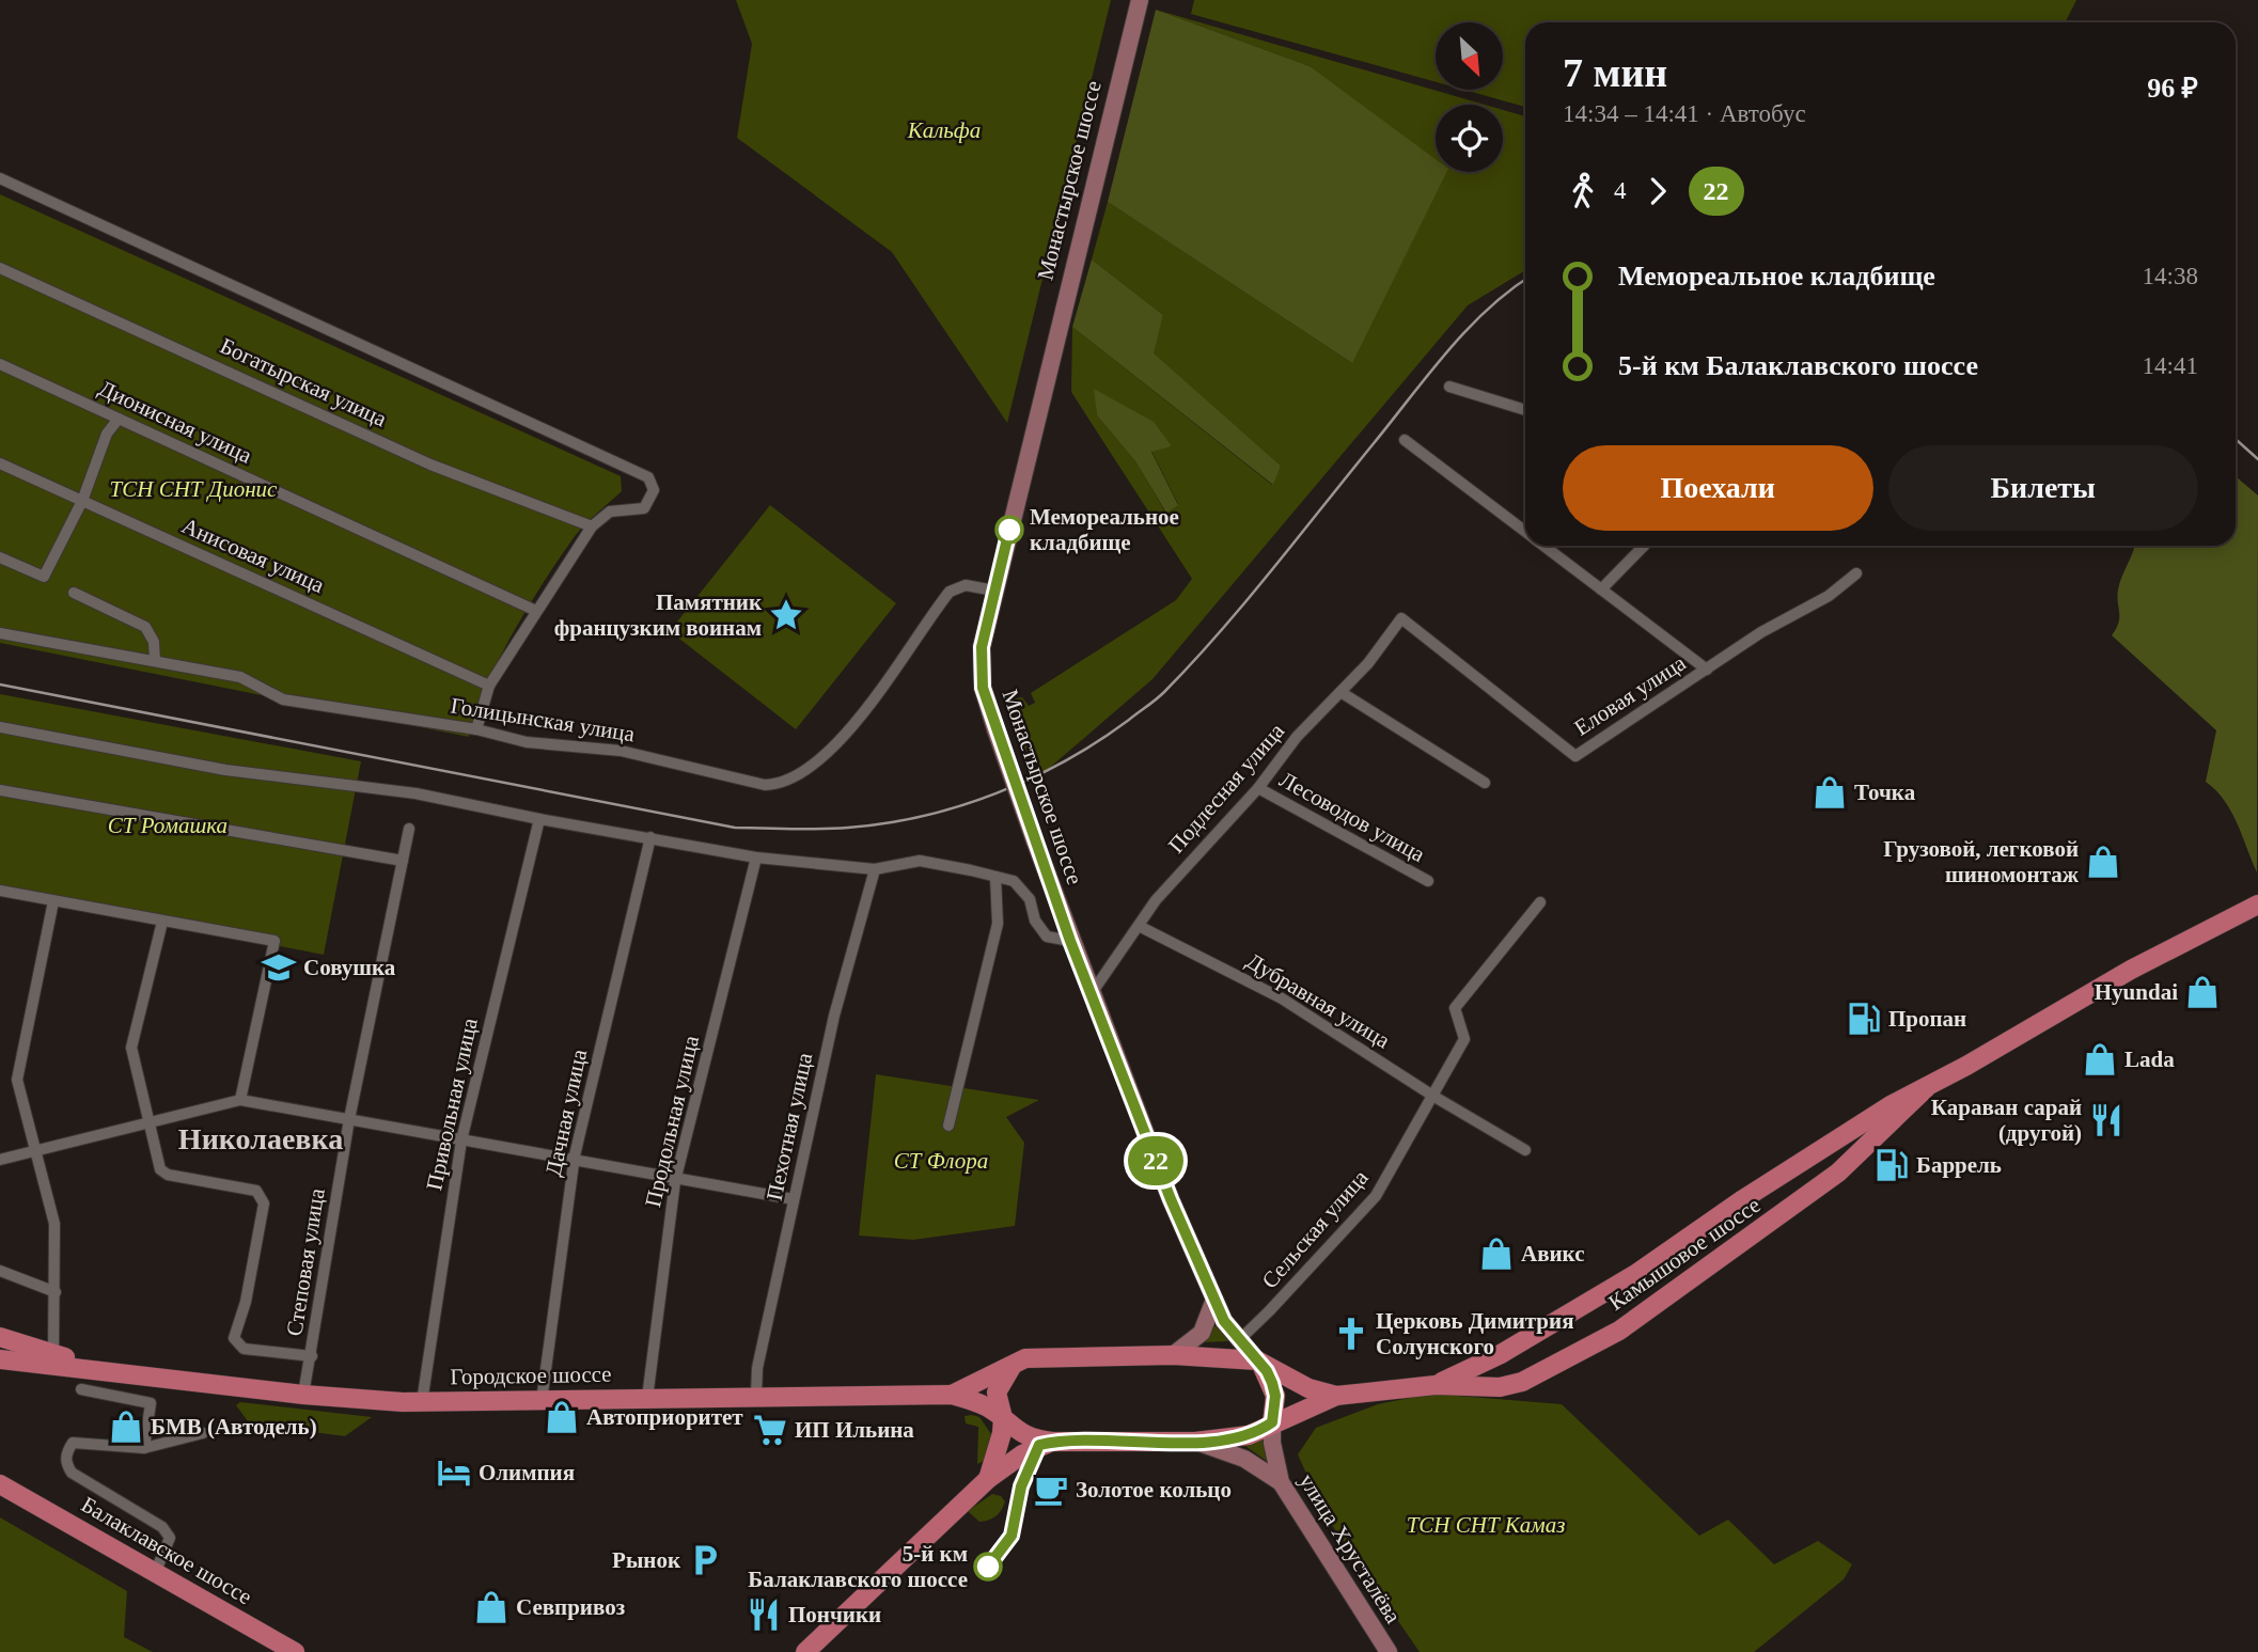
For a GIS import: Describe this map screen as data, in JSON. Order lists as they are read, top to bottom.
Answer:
{
  "streets": {
    "main road": [
      "Монастырское шоссе",
      "Камышовое шоссе",
      "Городское шоссе",
      "улица Хрусталёва",
      "Балаклавское шоссе"
    ],
    "street": [
      "Богатырская улица",
      "Дионисная улица",
      "Анисовая улица",
      "Еловая улица",
      "Голицынская улица",
      "Подлесная улица",
      "Лесоводов улица",
      "Дубравная улица",
      "Привольная улица",
      "Дачная улица",
      "Продольная улица",
      "Пехотная улица",
      "Сельская улица",
      "Степовая улица"
    ]
  },
  "crossings": [
    ["Монастырское шоссе", "Голицынская улица"],
    ["Монастырское шоссе", "Подлесная улица"],
    ["Монастырское шоссе", "Сельская улица"],
    ["Монастырское шоссе", "Камышовое шоссе"],
    ["Монастырское шоссе", "улица Хрусталёва"],
    ["Еловая улица", "Подлесная улица"],
    ["Подлесная улица", "Лесоводов улица"],
    ["Подлесная улица", "Дубравная улица"],
    ["Дубравная улица", "Сельская улица"],
    ["Привольная улица", "Городское шоссе"],
    ["Дачная улица", "Городское шоссе"],
    ["Продольная улица", "Городское шоссе"],
    ["Пехотная улица", "Городское шоссе"],
    ["Камышовое шоссе", "Городское шоссе"],
    ["Камышовое шоссе", "улица Хрусталёва"],
    ["Степовая улица", "Городское шоссе"]
  ],
  "districts": ["Николаевка"],
  "parks": [
    "Кальфа",
    "ТСН СНТ Дионис",
    "СТ Ромашка",
    "СТ Флора",
    "ТСН СНТ Камаз"
  ],
  "places": {
    "other": ["Мемореальное кладбище", "5-й км Балаклавского шоссе"],
    "place": ["Памятник французким воинам"],
    "shop": [
      "Точка",
      "Грузовой, легковой шиномонтаж",
      "Hyundai",
      "Lada",
      "Авикс",
      "Автоприоритет",
      "БМВ (Автодель)",
      "Севпривоз"
    ],
    "school or university": ["Совушка"],
    "fuel station": ["Пропан", "Баррель"],
    "restaurant": ["Караван сарай (другой)", "Пончики"],
    "church": ["Церковь Димитрия Солунского"],
    "supermarket": ["ИП Ильина"],
    "hotel": ["Олимпия"],
    "cafe": ["Золотое кольцо"],
    "parking": ["Рынок"]
  },
  "lines": ["bus line 22"],
  "north": "bottom right",
  "page": {
    "on_map": "22",
    "heading": ["7 мин", "14:34 – 14:41 · Автобус", "96 ₽"],
    "legs": ["4", "22"],
    "list": [
      {
        "name": "Мемореальное кладбище",
        "value": "14:38"
      },
      {
        "name": "5-й км Балаклавского шоссе",
        "value": "14:41"
      }
    ],
    "buttons": ["Поехали", "Билеты"]
  }
}
